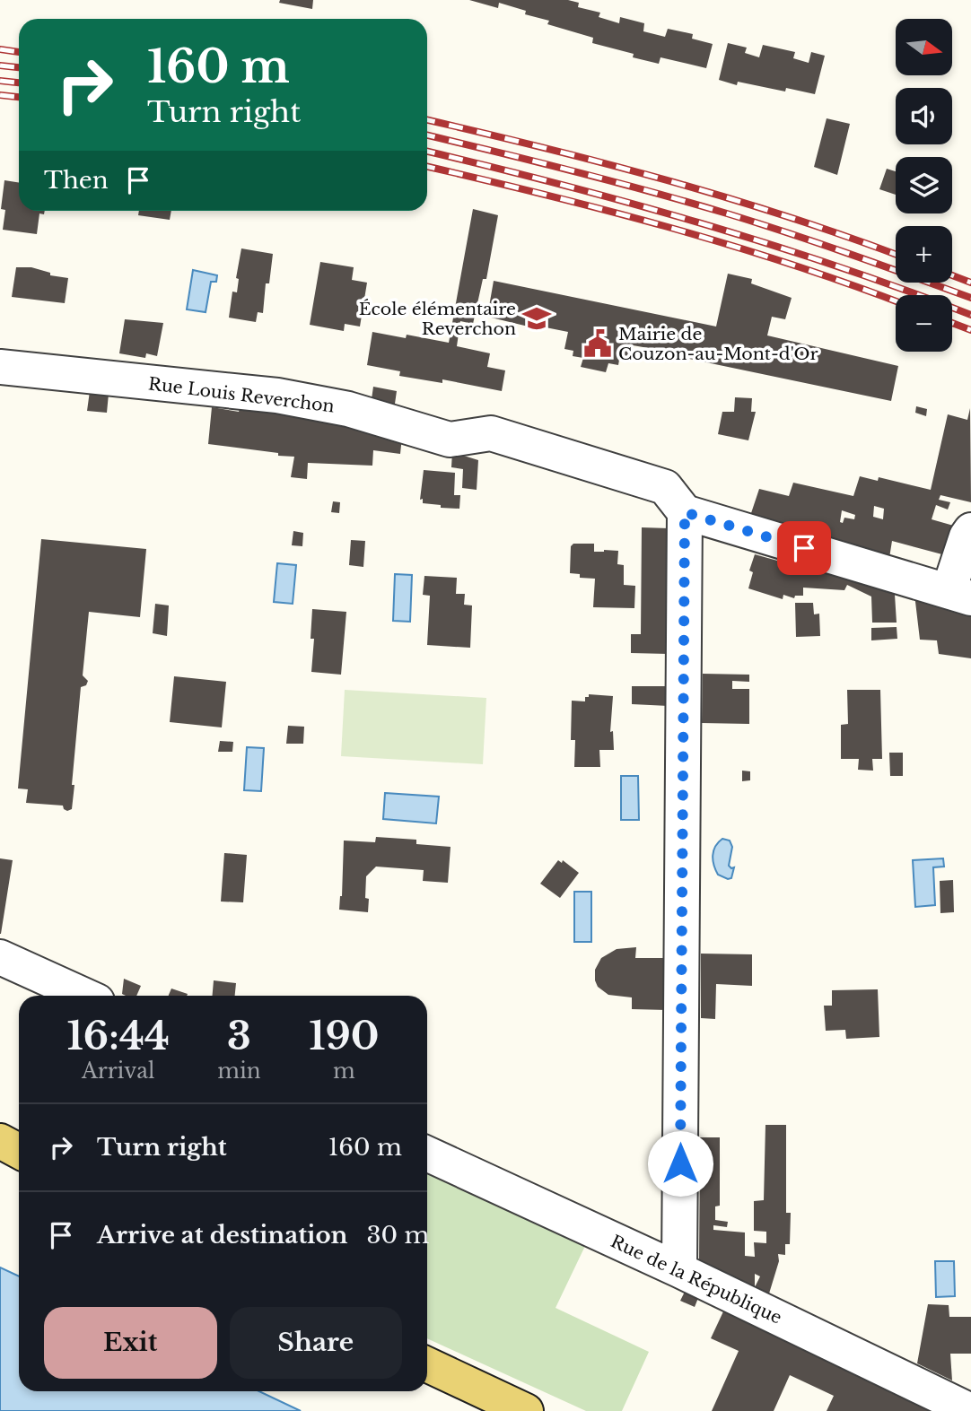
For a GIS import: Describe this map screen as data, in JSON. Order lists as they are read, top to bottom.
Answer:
{
  "streets": {
    "street": ["Rue Louis Reverchon", "Rue de la République"]
  },
  "places": {
    "school or university": ["École élémentaire Reverchon"],
    "public building": ["Mairie de Couzon-au-Mont-d'Or"]
  },
  "north": "right",
  "page": {
    "map_buttons": ["+", "−"],
    "turn": ["160 m", "Turn right"],
    "then": "Then",
    "eta": [
      "16:44",
      "Arrival",
      "3",
      "min",
      "190",
      "m"
    ],
    "list": [
      {
        "name": "Turn right",
        "value": "160 m"
      },
      {
        "name": "Arrive at destination",
        "value": "30 m"
      }
    ],
    "buttons": ["Exit", "Share"]
  }
}
